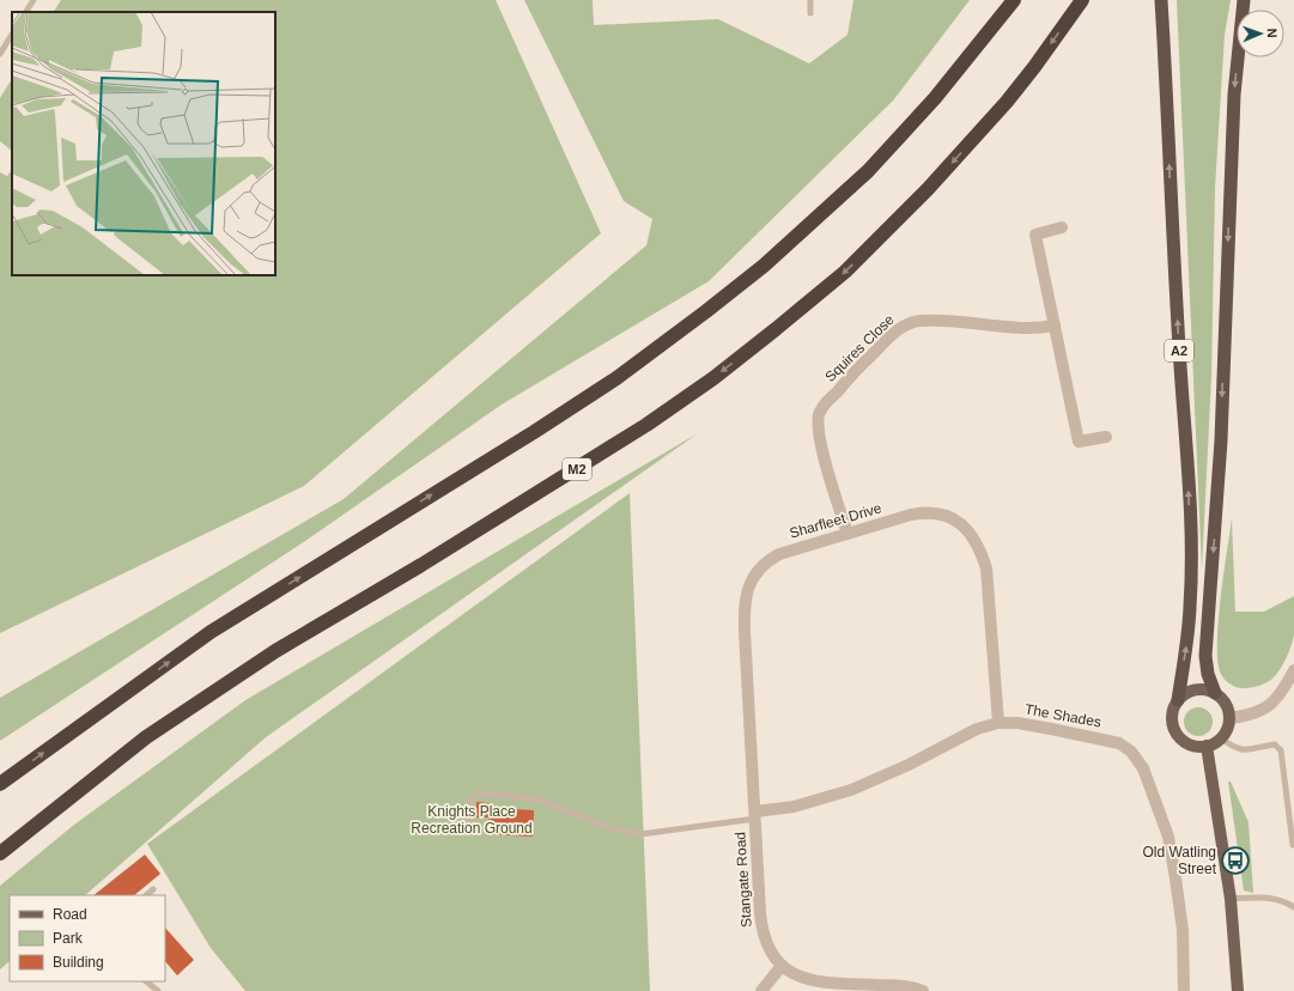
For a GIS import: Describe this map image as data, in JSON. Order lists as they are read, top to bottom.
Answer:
{
  "streets": {
    "highway": ["A2", "M2"],
    "street": [
      "Squires Close",
      "Sharfleet Drive",
      "The Shades",
      "Stangate Road"
    ]
  },
  "crossings": [
    ["Squires Close", "Sharfleet Drive"],
    ["Sharfleet Drive", "The Shades"],
    ["Sharfleet Drive", "Stangate Road"],
    ["The Shades", "Stangate Road"]
  ],
  "parks": ["Knights Place Recreation Ground"],
  "places": {
    "bus stop": ["Old Watling Street"]
  },
  "legend": ["Road", "Park", "Building"],
  "north": "right"
}
